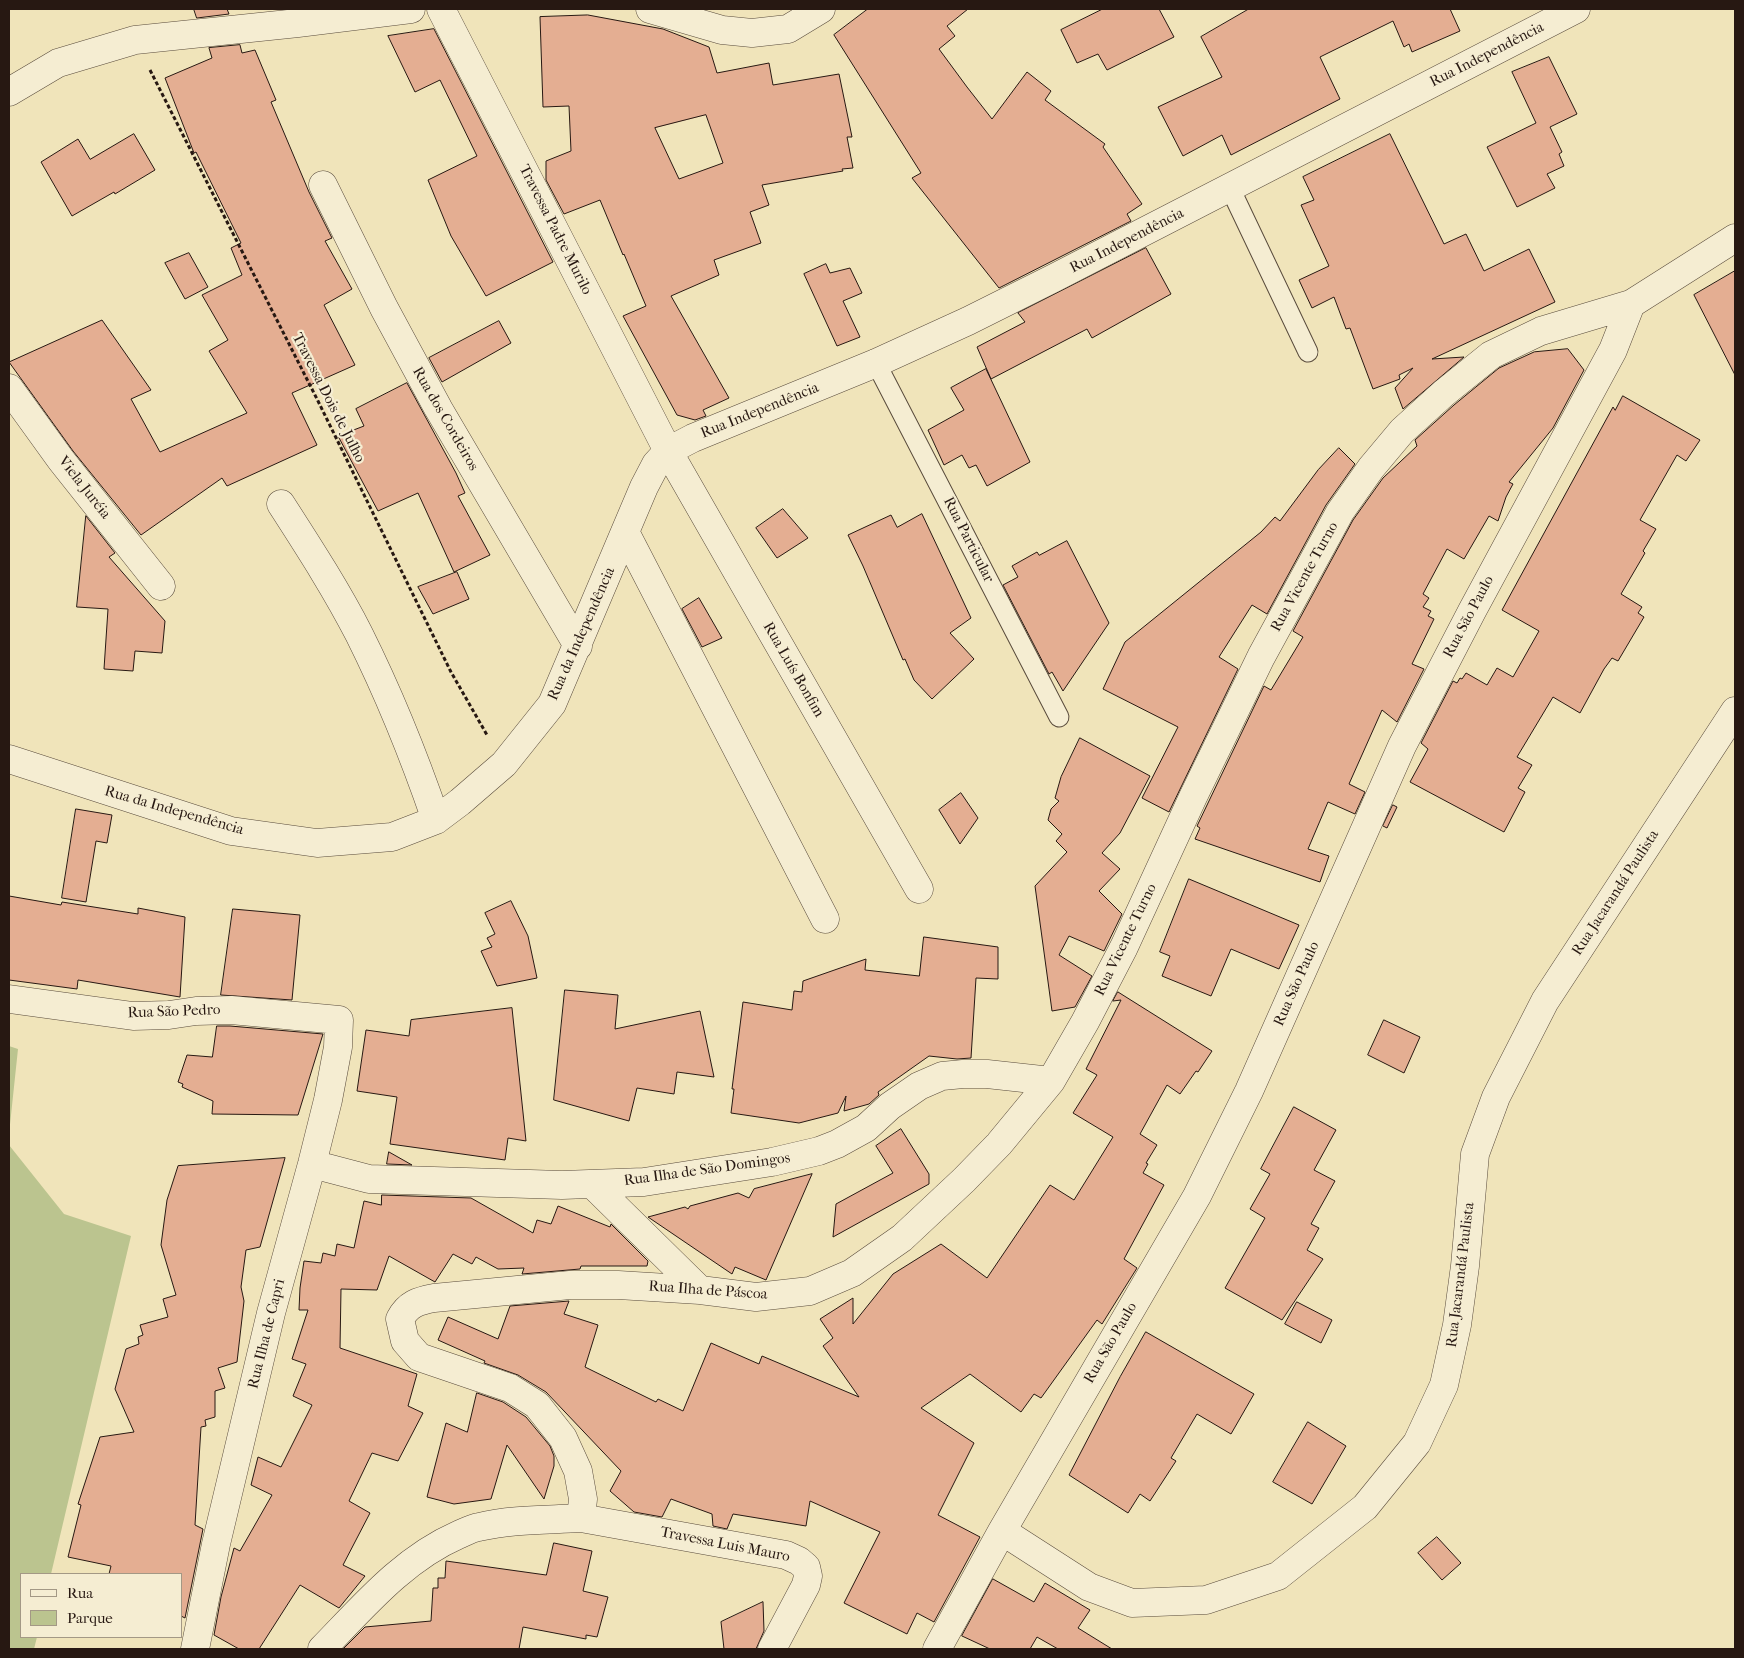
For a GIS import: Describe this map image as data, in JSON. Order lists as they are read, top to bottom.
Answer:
{
  "streets": {
    "street": [
      "Rua Independência",
      "Travessa Padre Murilo",
      "Rua dos Cordeiros",
      "Viela Juréia",
      "Rua Vicente Turno",
      "Rua São Paulo",
      "Rua da Independência",
      "Rua Luís Bonfim",
      "Rua Jacarandá Paulista",
      "Rua São Pedro",
      "Rua Ilha de São Domingos",
      "Rua Ilha de Páscoa",
      "Rua Ilha de Capri",
      "Travessa Luis Mauro"
    ],
    "lane": ["Rua Particular"],
    "path": ["Travessa Dois de Julho"]
  },
  "crossings": [
    ["Rua Independência", "Travessa Padre Murilo"],
    ["Rua Independência", "Rua Particular"],
    ["Rua Independência", "Rua da Independência"],
    ["Rua Independência", "Rua Luís Bonfim"],
    ["Travessa Padre Murilo", "Rua da Independência"],
    ["Travessa Padre Murilo", "Rua Luís Bonfim"],
    ["Travessa Dois de Julho", "Rua da Independência"],
    ["Rua dos Cordeiros", "Rua da Independência"],
    ["Rua Vicente Turno", "Rua São Paulo"],
    ["Rua Vicente Turno", "Rua Ilha de São Domingos"],
    ["Rua Vicente Turno", "Rua Ilha de Páscoa"],
    ["Rua São Paulo", "Rua Jacarandá Paulista"],
    ["Rua da Independência", "Rua Luís Bonfim"],
    ["Rua São Pedro", "Rua Ilha de Capri"],
    ["Rua Ilha de São Domingos", "Rua Ilha de Páscoa"],
    ["Rua Ilha de São Domingos", "Rua Ilha de Capri"],
    ["Rua Ilha de Páscoa", "Travessa Luis Mauro"]
  ],
  "legend": ["Rua", "Parque"]
}
